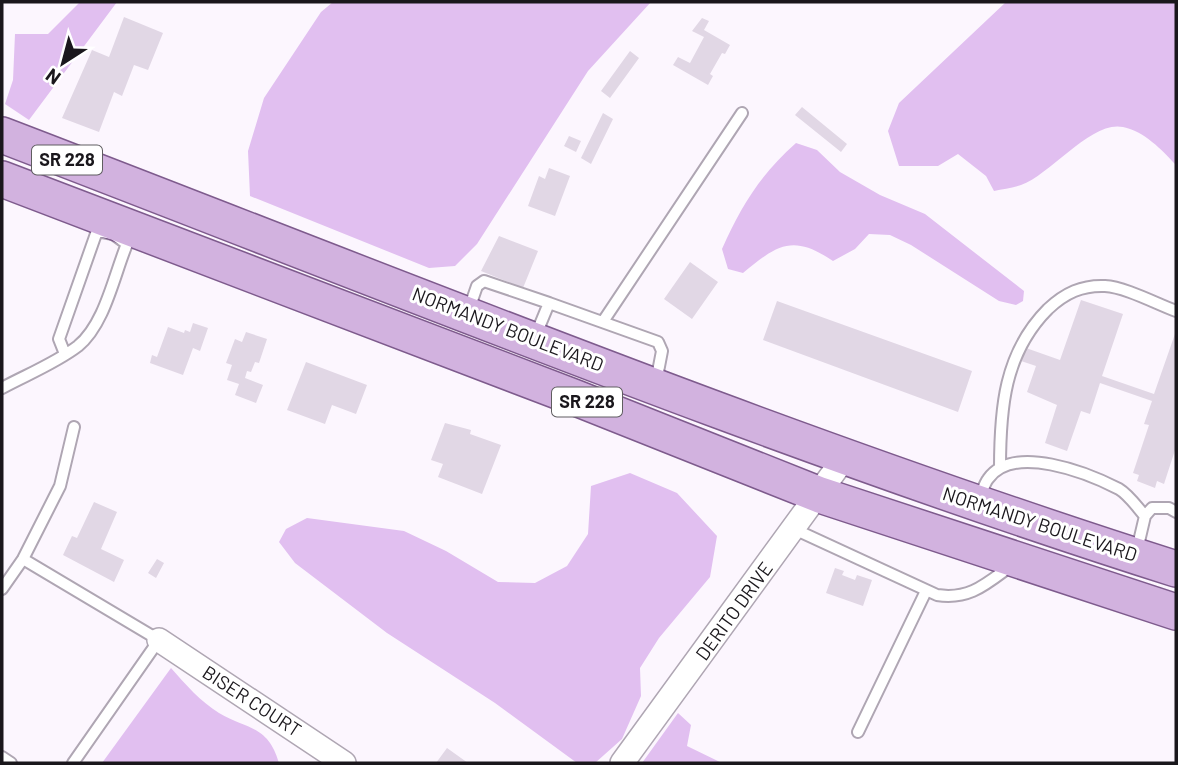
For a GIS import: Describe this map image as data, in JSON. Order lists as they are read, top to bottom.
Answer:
{
  "streets": {
    "main road": ["SR 228", "NORMANDY BOULEVARD"],
    "street": ["DERITO DRIVE", "BISER COURT"]
  },
  "crossings": [
    ["NORMANDY BOULEVARD", "DERITO DRIVE"]
  ],
  "north": "bottom left"
}
